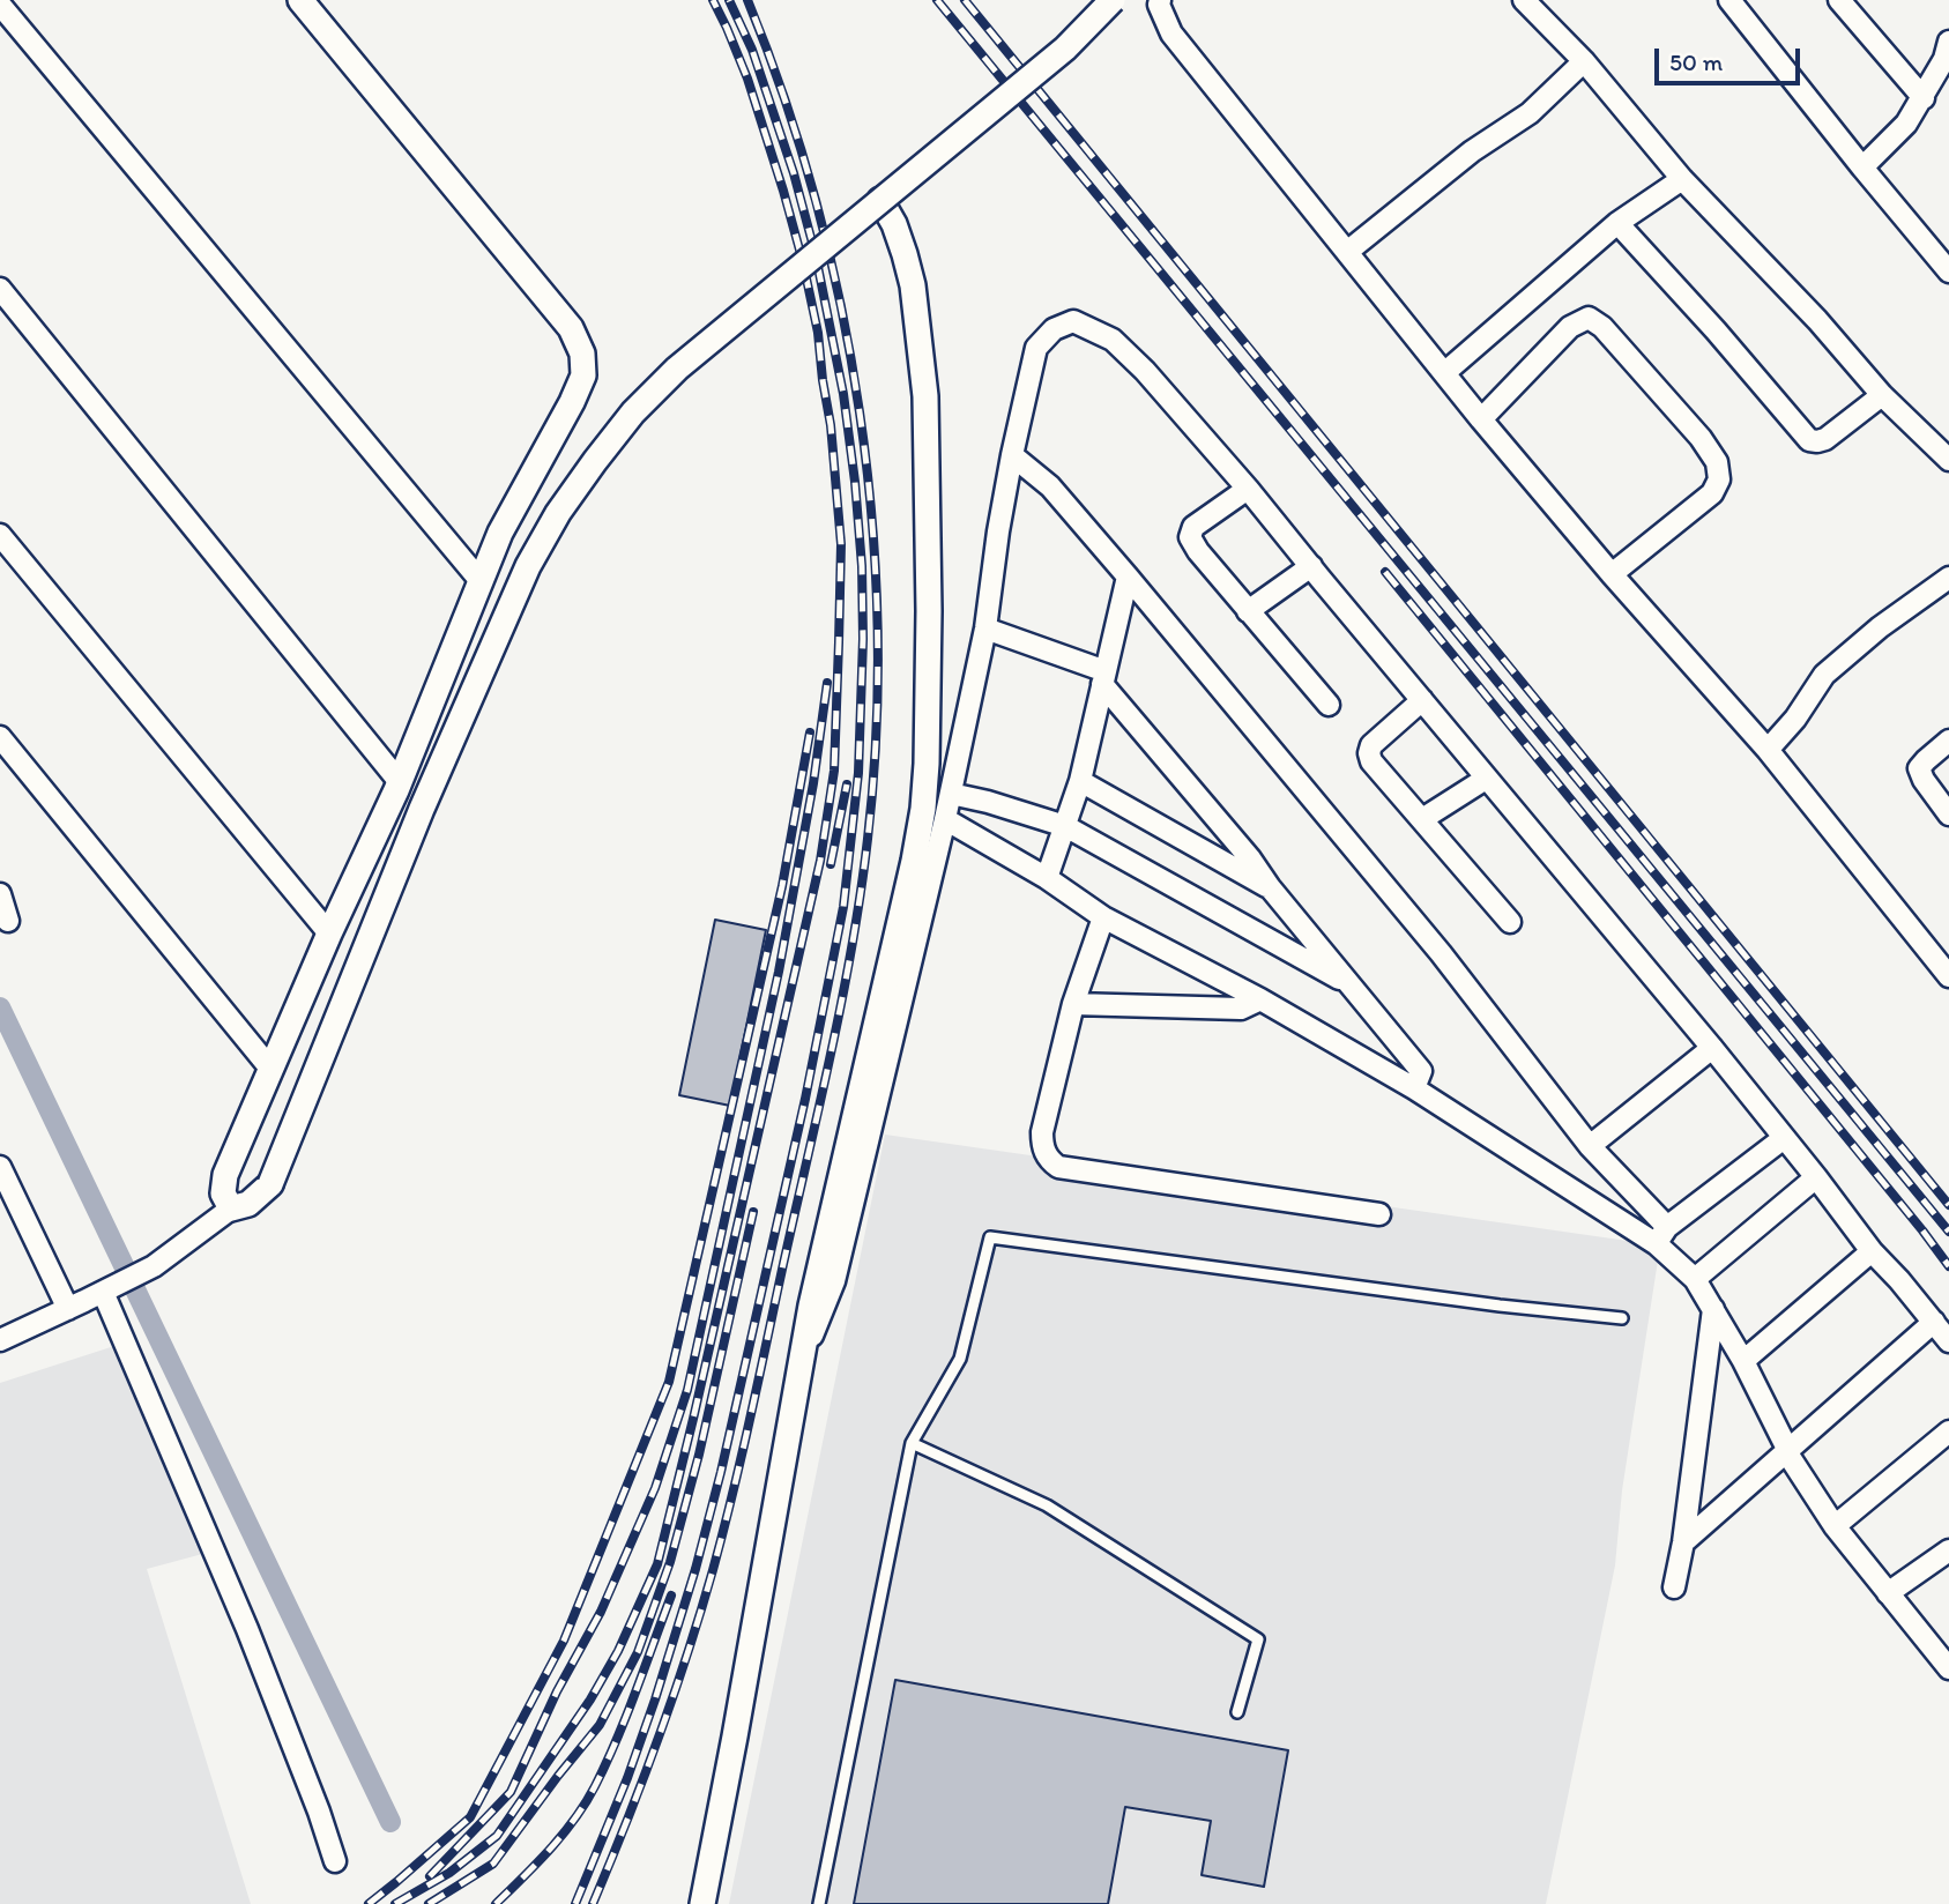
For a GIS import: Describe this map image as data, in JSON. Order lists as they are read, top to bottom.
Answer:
{
  "scale_bar": "50 m"
}
